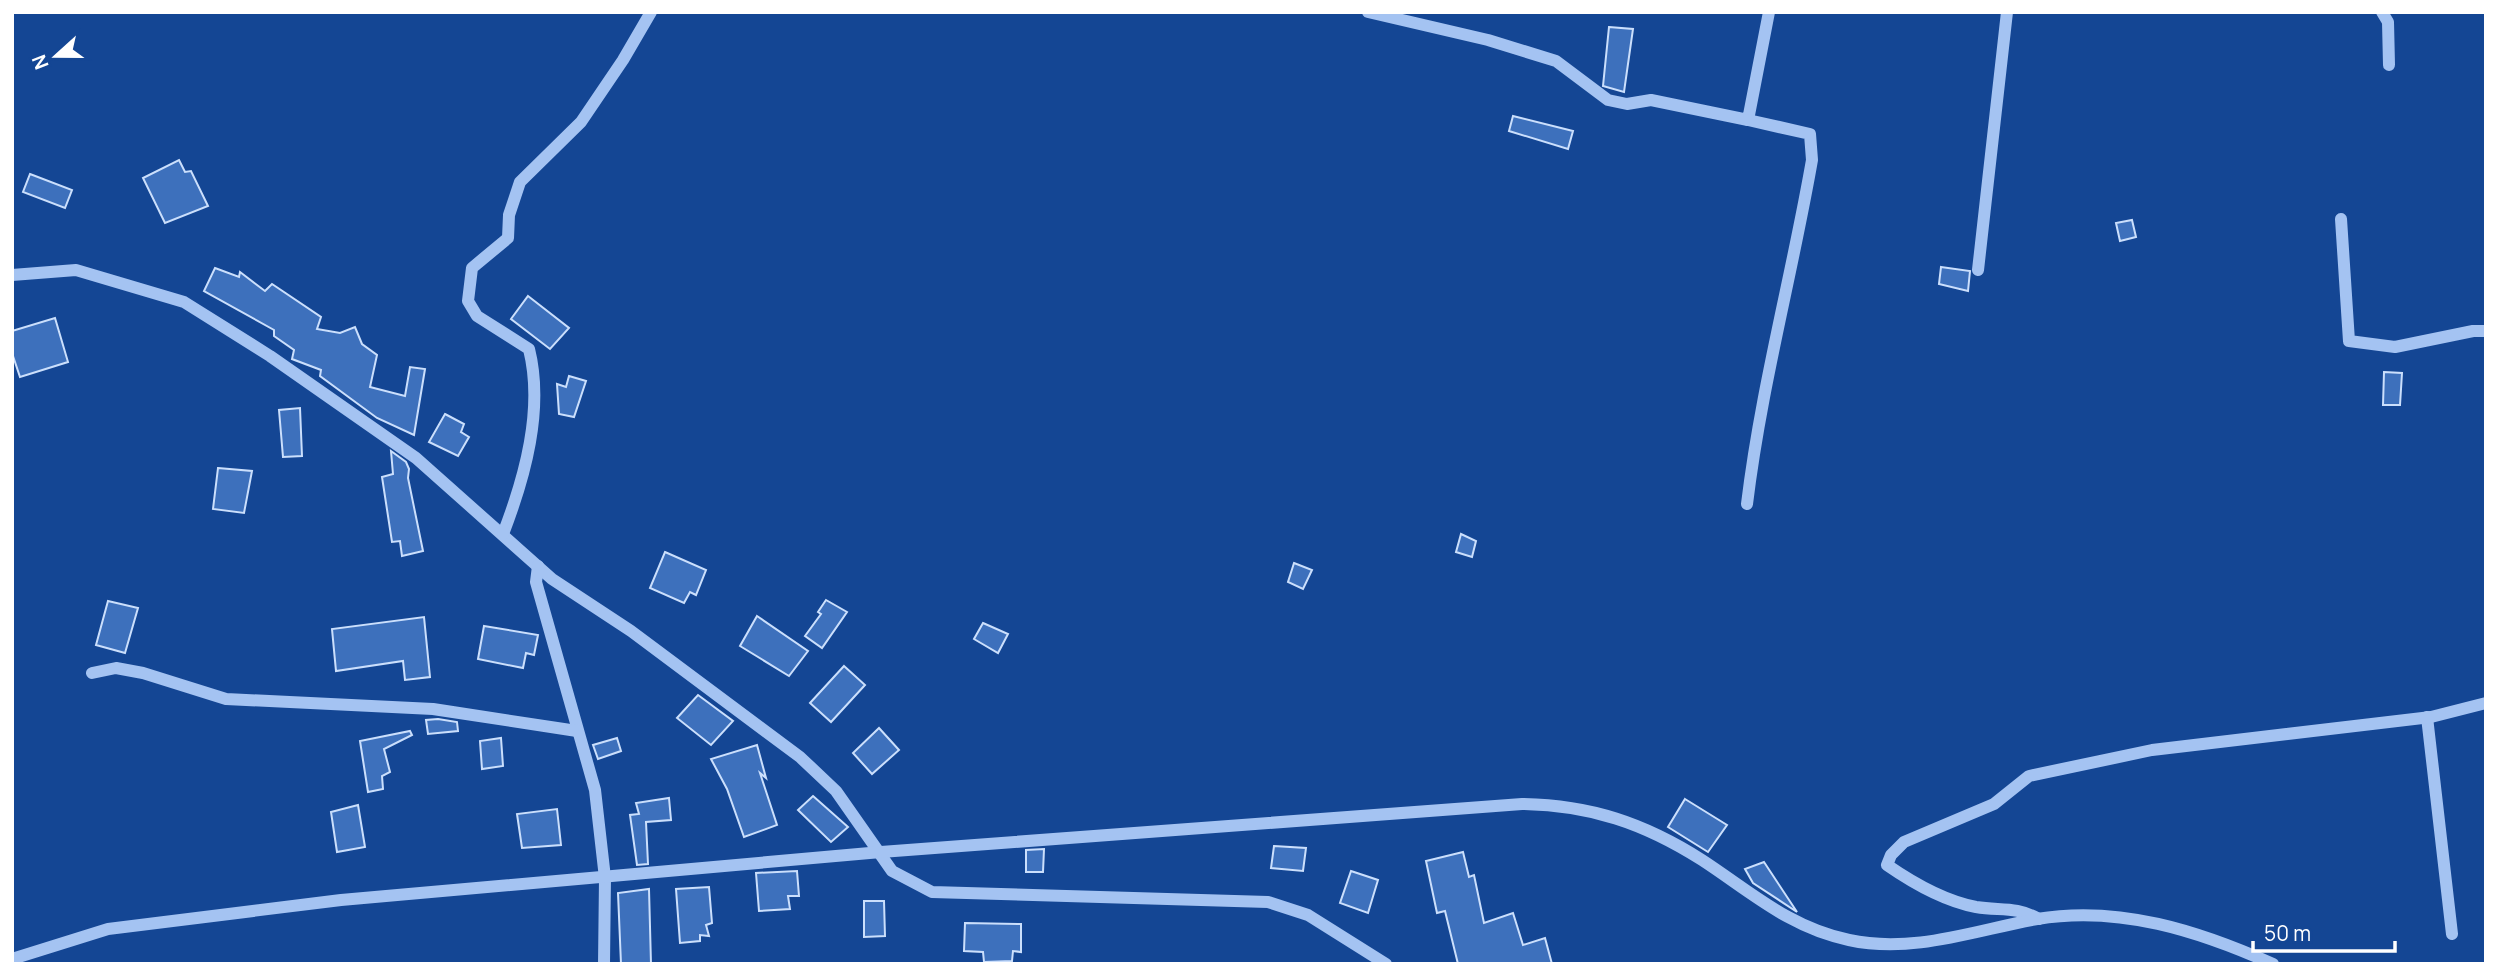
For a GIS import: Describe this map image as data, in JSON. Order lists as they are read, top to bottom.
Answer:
{
  "scale_bar": "50 m",
  "north": "left"
}
